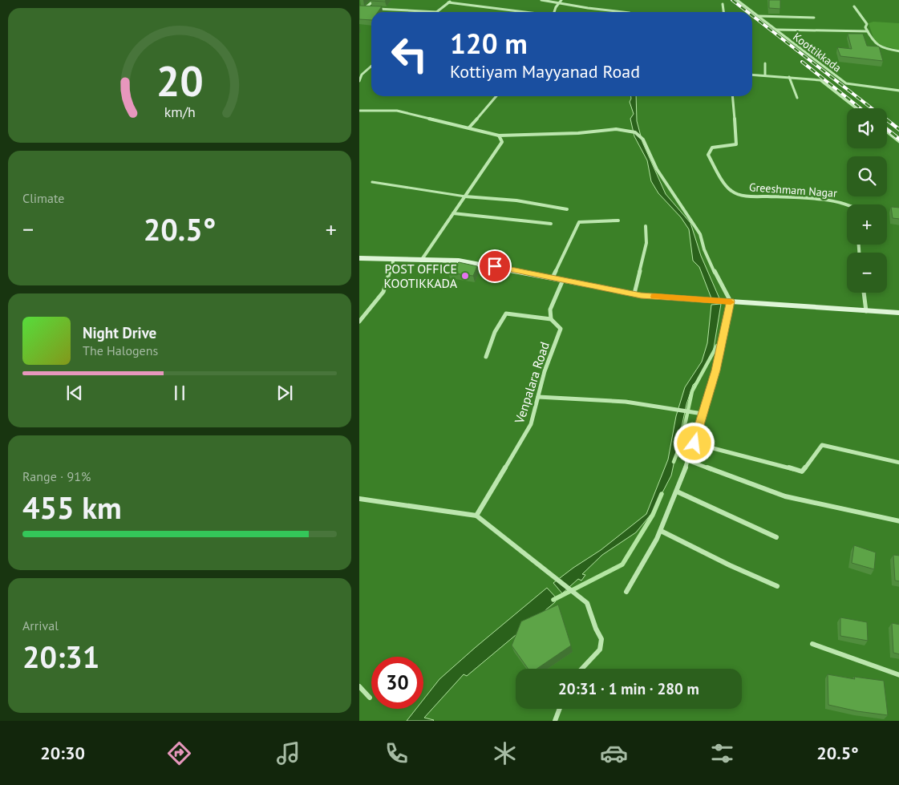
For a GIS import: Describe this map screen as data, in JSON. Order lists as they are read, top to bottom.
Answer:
{
  "streets": {
    "street": ["Koottikkada", "Greeshmam Nagar", "Venpalara Road"]
  },
  "places": ["POST OFFICE KOOTIKKADA"],
  "page": {
    "turn": ["120 m", "Kottiyam Mayyanad Road"],
    "map_buttons": ["+", "−"],
    "tile": [
      "Climate",
      ["Range · 91%", "455 km"],
      ["Arrival", "20:31"]
    ],
    "heat": ["−", "20.5°", "+"],
    "song": ["Night Drive", "The Halogens"],
    "limit": "30",
    "trip": "20:31 · 1 min · 280 m",
    "tabs": ["20:30", "20.5°"],
    "gauge": ["20", "km/h"]
  }
}
